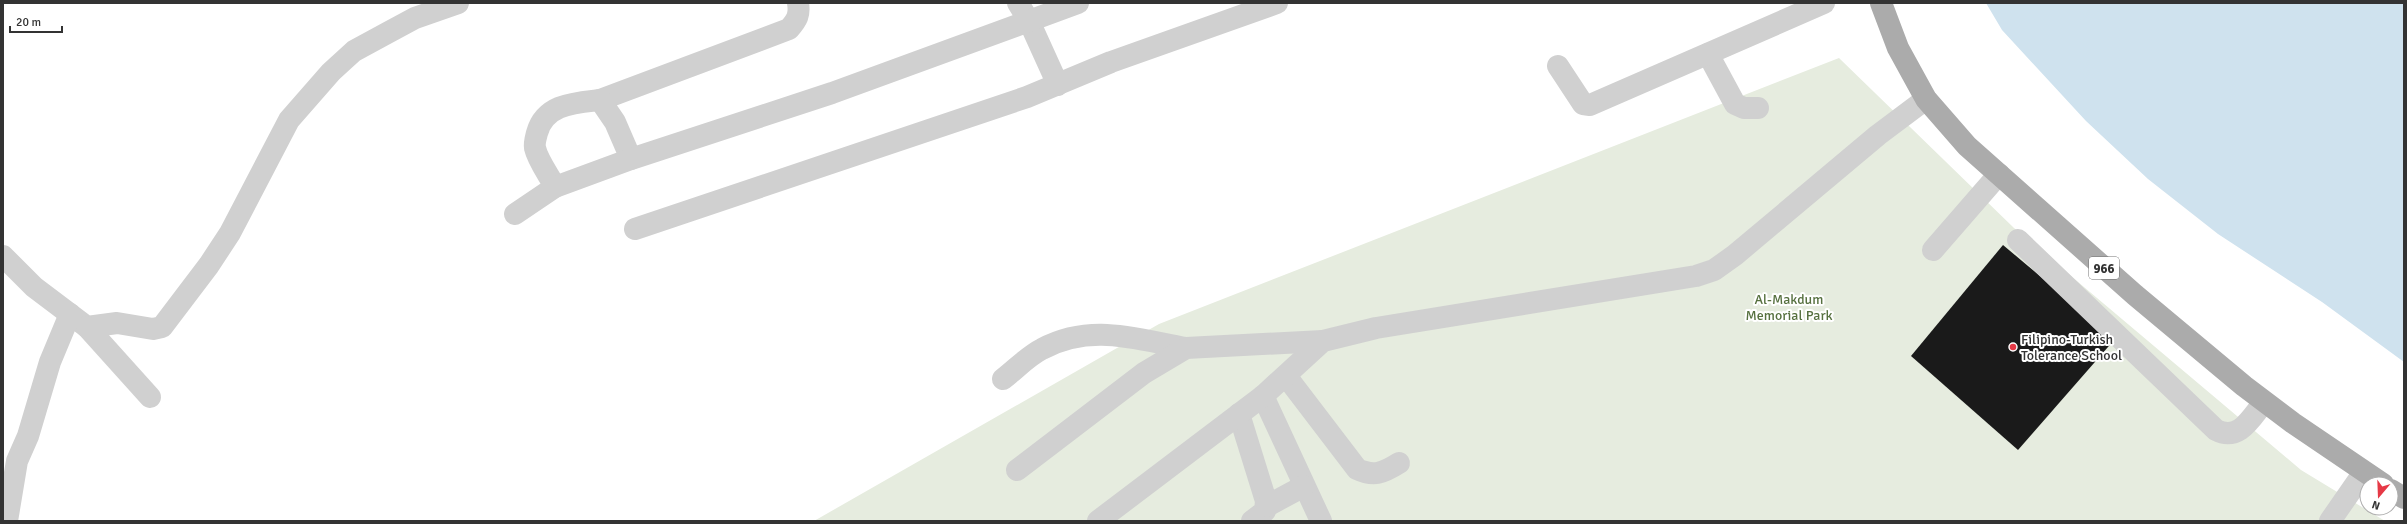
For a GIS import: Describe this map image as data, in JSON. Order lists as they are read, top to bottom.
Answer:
{
  "streets": {
    "main road": ["966"]
  },
  "parks": ["Al-Makdum Memorial Park"],
  "places": ["Filipino-Turkish Tolerance School"],
  "scale_bar": "20 m",
  "north": "bottom"
}
